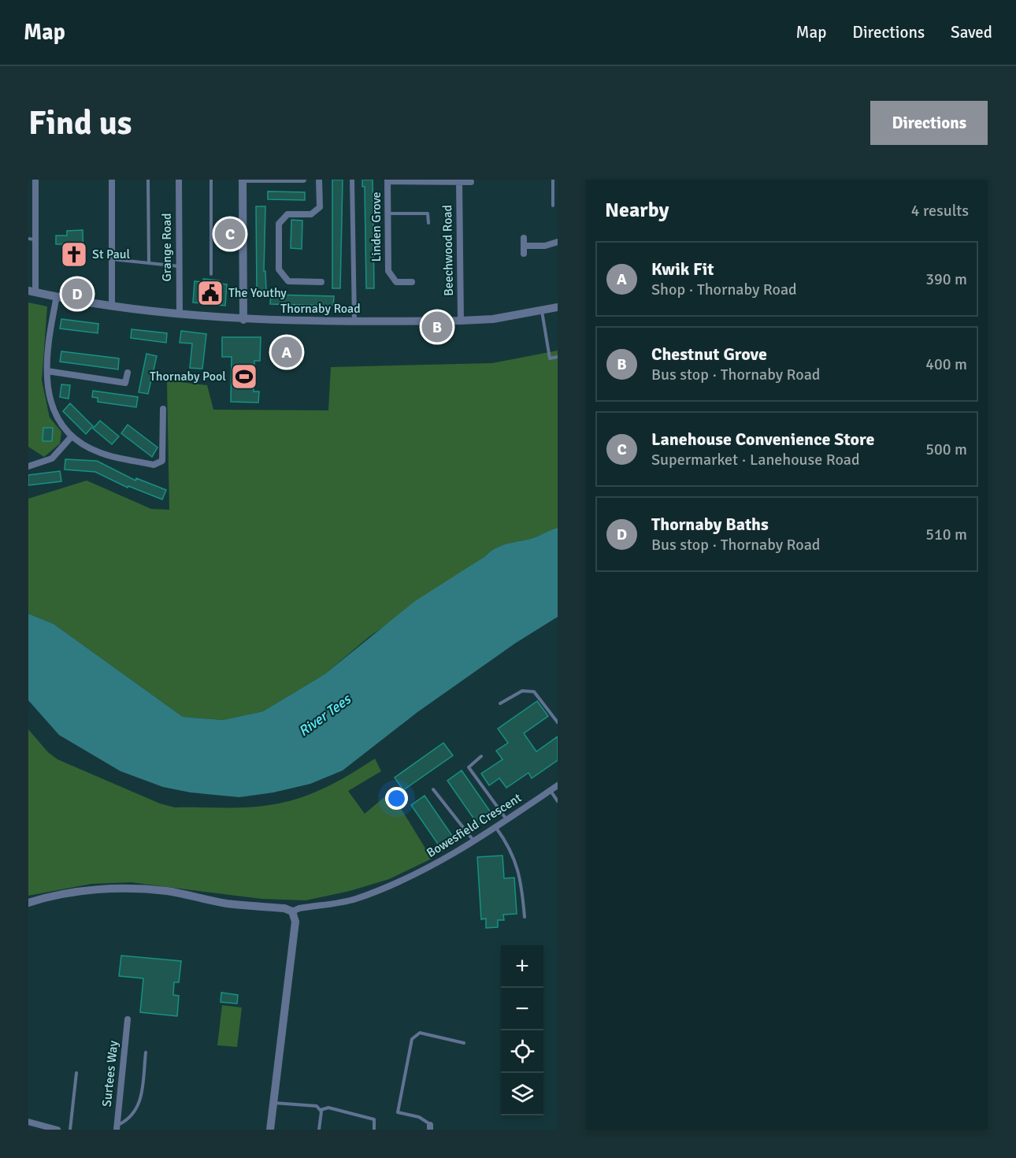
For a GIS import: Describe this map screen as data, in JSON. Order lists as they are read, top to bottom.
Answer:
{
  "streets": {
    "street": [
      "Linden Grove",
      "Grange Road",
      "Beechwood Road",
      "Thornaby Road",
      "Bowesfield Crescent",
      "Surtees Way"
    ]
  },
  "crossings": [
    ["Linden Grove", "Beechwood Road"],
    ["Grange Road", "Thornaby Road"],
    ["Beechwood Road", "Thornaby Road"]
  ],
  "water": ["River Tees"],
  "places": {
    "church": ["St Paul"],
    "public building": ["The Youthy"],
    "sports": ["Thornaby Pool"]
  },
  "page": {
    "header": "Map",
    "nav": ["Map", "Directions", "Saved"],
    "buttons": "Directions",
    "title": "Find us",
    "heading": ["Nearby", "4 results"],
    "pins": [
      "C",
      "D",
      "B",
      "A"
    ],
    "list": [
      {
        "mark": "A",
        "name": "Kwik Fit",
        "note": "Shop · Thornaby Road",
        "value": "390 m"
      },
      {
        "mark": "B",
        "name": "Chestnut Grove",
        "note": "Bus stop · Thornaby Road",
        "value": "400 m"
      },
      {
        "mark": "C",
        "name": "Lanehouse Convenience Store",
        "note": "Supermarket · Lanehouse Road",
        "value": "500 m"
      },
      {
        "mark": "D",
        "name": "Thornaby Baths",
        "note": "Bus stop · Thornaby Road",
        "value": "510 m"
      }
    ],
    "map_buttons": ["+", "−"]
  }
}
